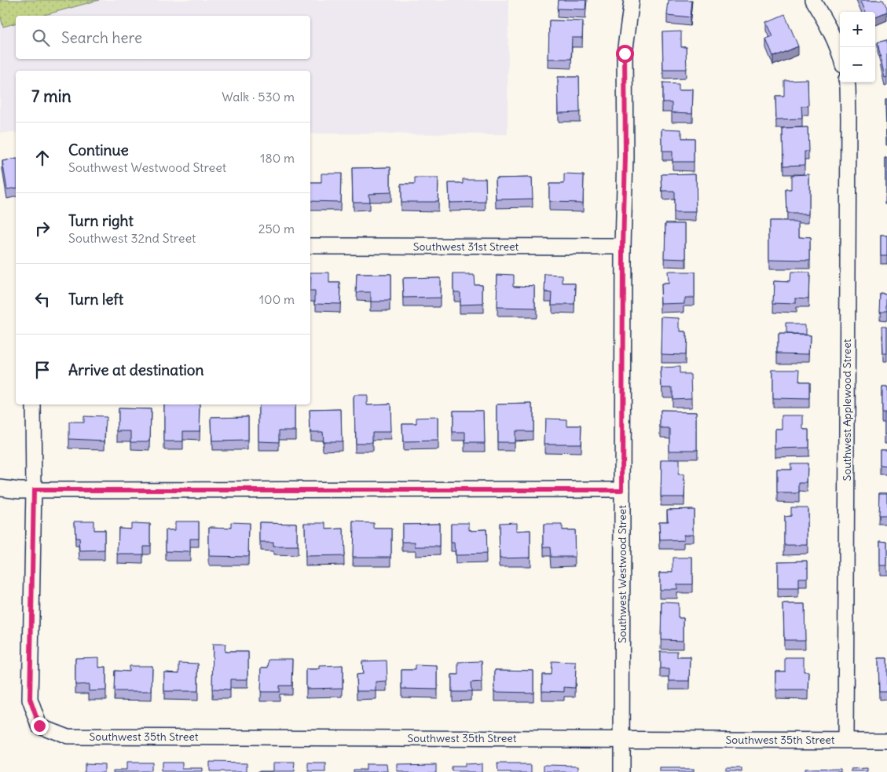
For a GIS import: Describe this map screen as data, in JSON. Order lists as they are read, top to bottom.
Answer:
{
  "streets": {
    "street": [
      "Southwest 31st Street",
      "Southwest Applewood Street",
      "Southwest Westwood Street",
      "Southwest 35th Street"
    ]
  },
  "crossings": [
    ["Southwest 31st Street", "Southwest Westwood Street"],
    ["Southwest Applewood Street", "Southwest 35th Street"],
    ["Southwest Westwood Street", "Southwest 35th Street"]
  ],
  "page": {
    "map_buttons": ["+", "−"],
    "search": "Search here",
    "heading": ["7 min", "Walk · 530 m"],
    "list": [
      ["Continue", "Southwest Westwood Street", "180 m"],
      ["Turn right", "Southwest 32nd Street", "250 m"],
      ["Turn left", "100 m"],
      "Arrive at destination"
    ]
  }
}
